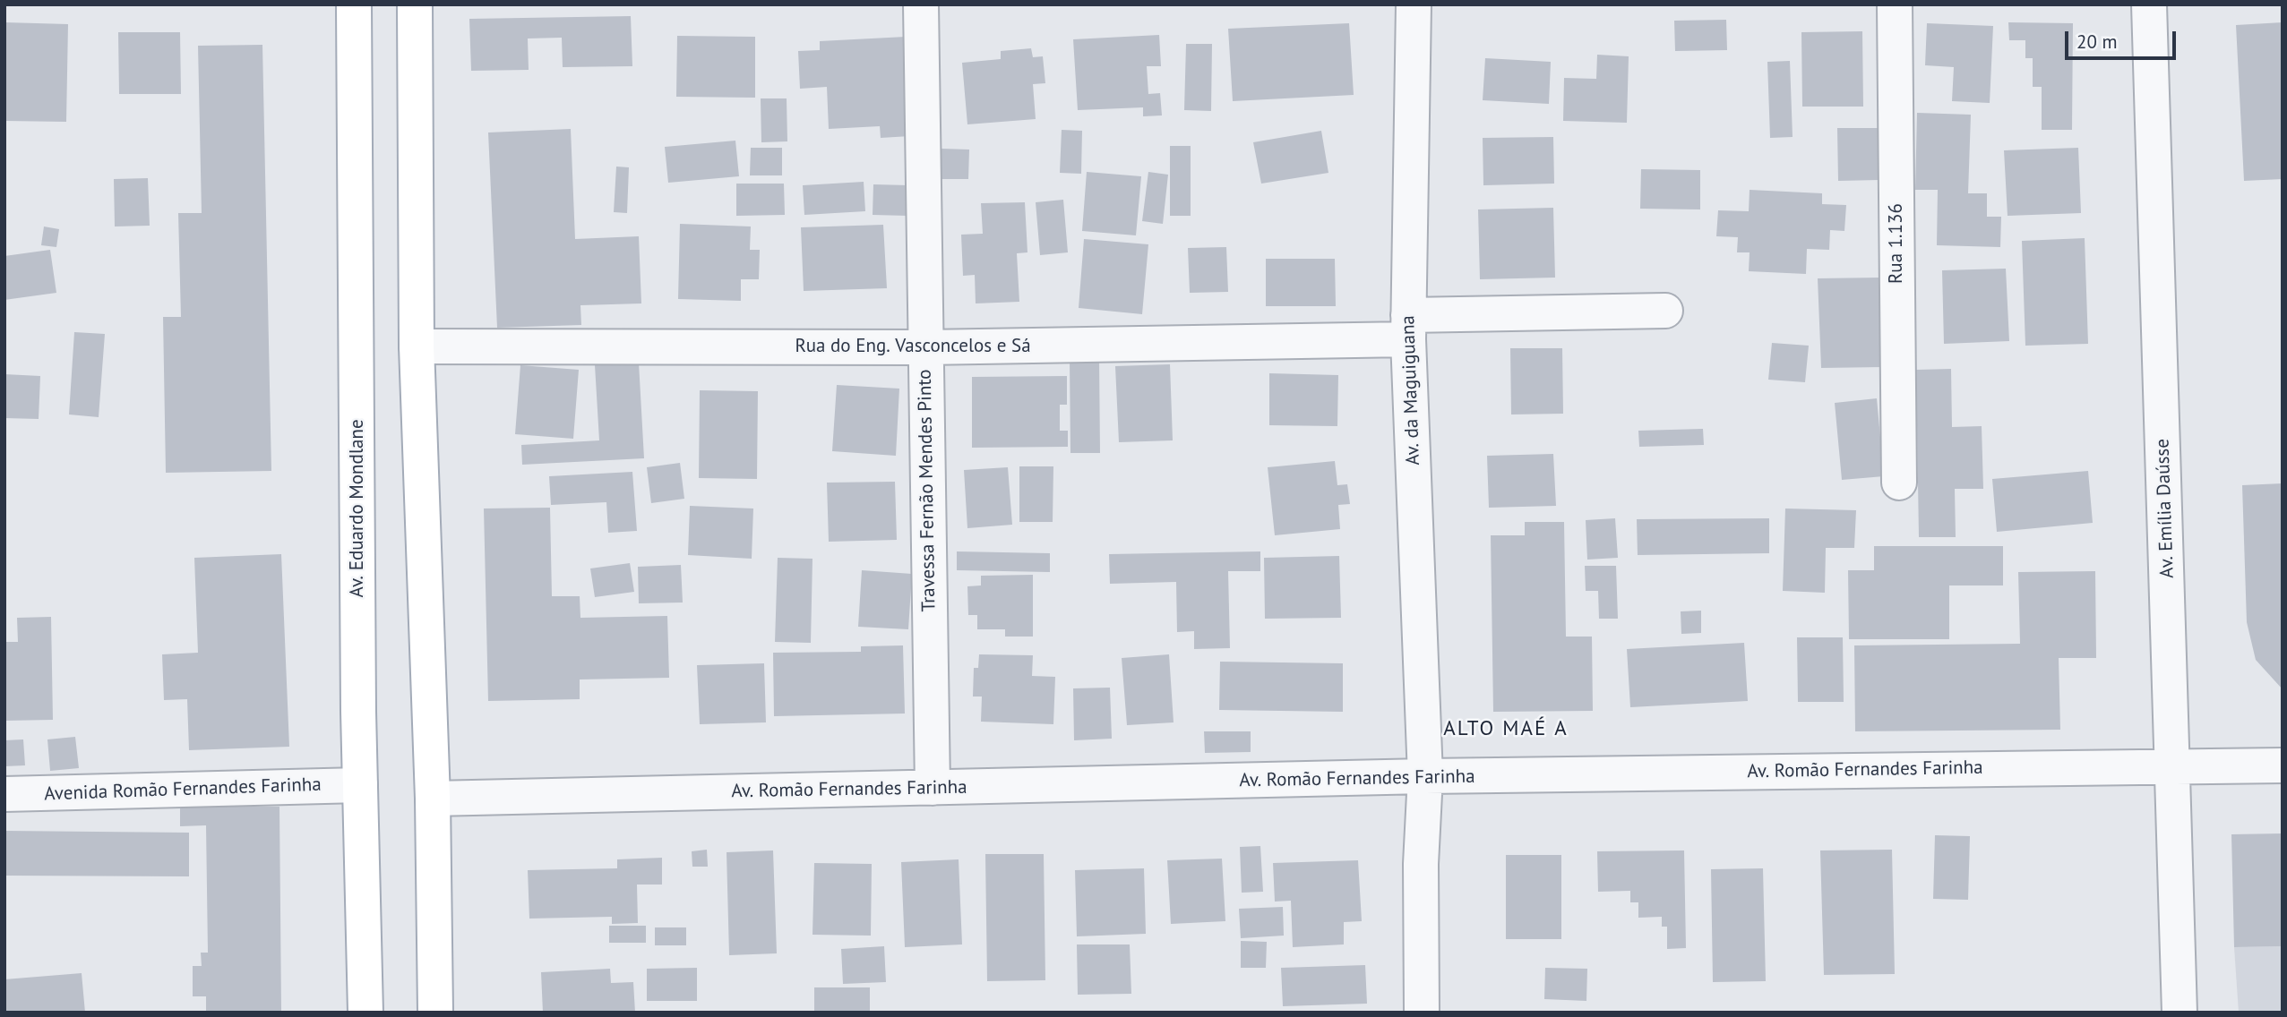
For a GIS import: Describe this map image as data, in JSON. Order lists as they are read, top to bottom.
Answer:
{
  "streets": {
    "main road": ["Av. Eduardo Mondlane"],
    "street": [
      "Rua 1.136",
      "Rua do Eng. Vasconcelos e Sá",
      "Av. da Maguiguana",
      "Travessa Fernão Mendes Pinto",
      "Av. Emília Daússe",
      "Av. Romão Fernandes Farinha",
      "Avenida Romão Fernandes Farinha"
    ]
  },
  "crossings": [
    ["Rua do Eng. Vasconcelos e Sá", "Av. da Maguiguana"],
    ["Rua do Eng. Vasconcelos e Sá", "Travessa Fernão Mendes Pinto"],
    ["Av. da Maguiguana", "Av. Romão Fernandes Farinha"],
    ["Travessa Fernão Mendes Pinto", "Av. Romão Fernandes Farinha"],
    ["Av. Eduardo Mondlane", "Avenida Romão Fernandes Farinha"],
    ["Av. Emília Daússe", "Av. Romão Fernandes Farinha"]
  ],
  "districts": ["ALTO MAÉ A"],
  "scale_bar": "20 m"
}
